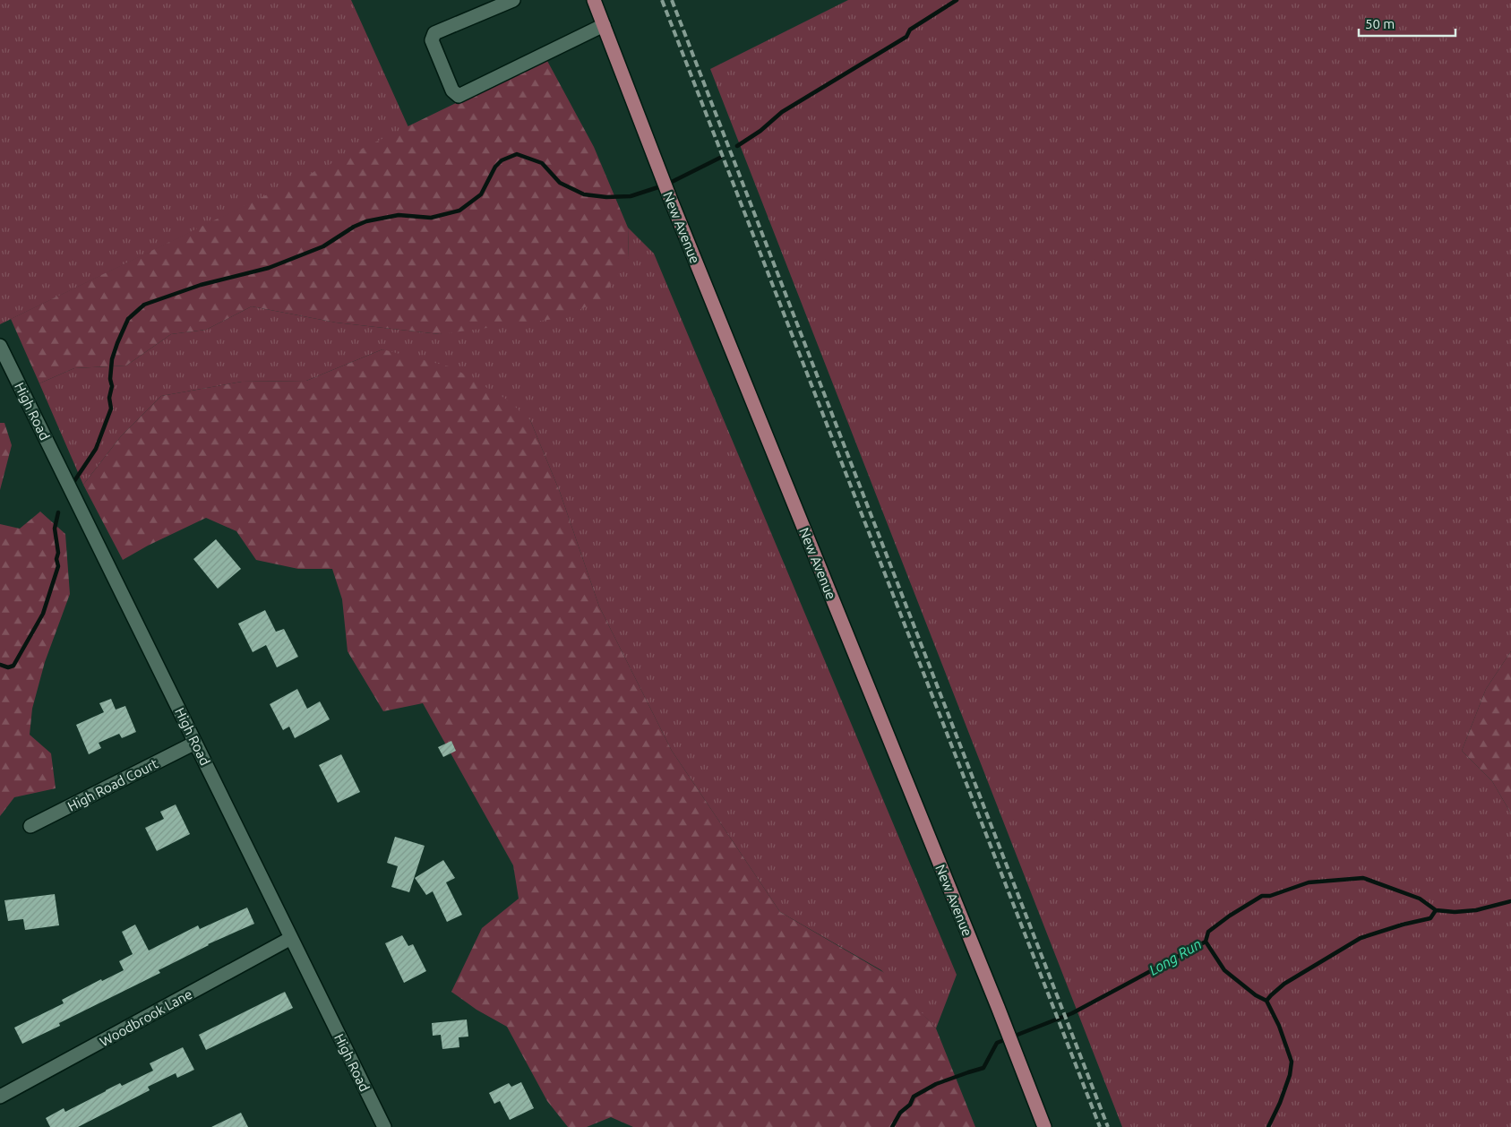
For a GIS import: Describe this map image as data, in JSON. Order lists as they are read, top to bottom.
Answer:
{
  "streets": {
    "main road": ["New Avenue"],
    "street": ["High Road", "High Road Court", "Woodbrook Lane"]
  },
  "crossings": [
    ["High Road", "High Road Court"],
    ["High Road", "Woodbrook Lane"]
  ],
  "water": ["Long Run"],
  "scale_bar": "50 m"
}
